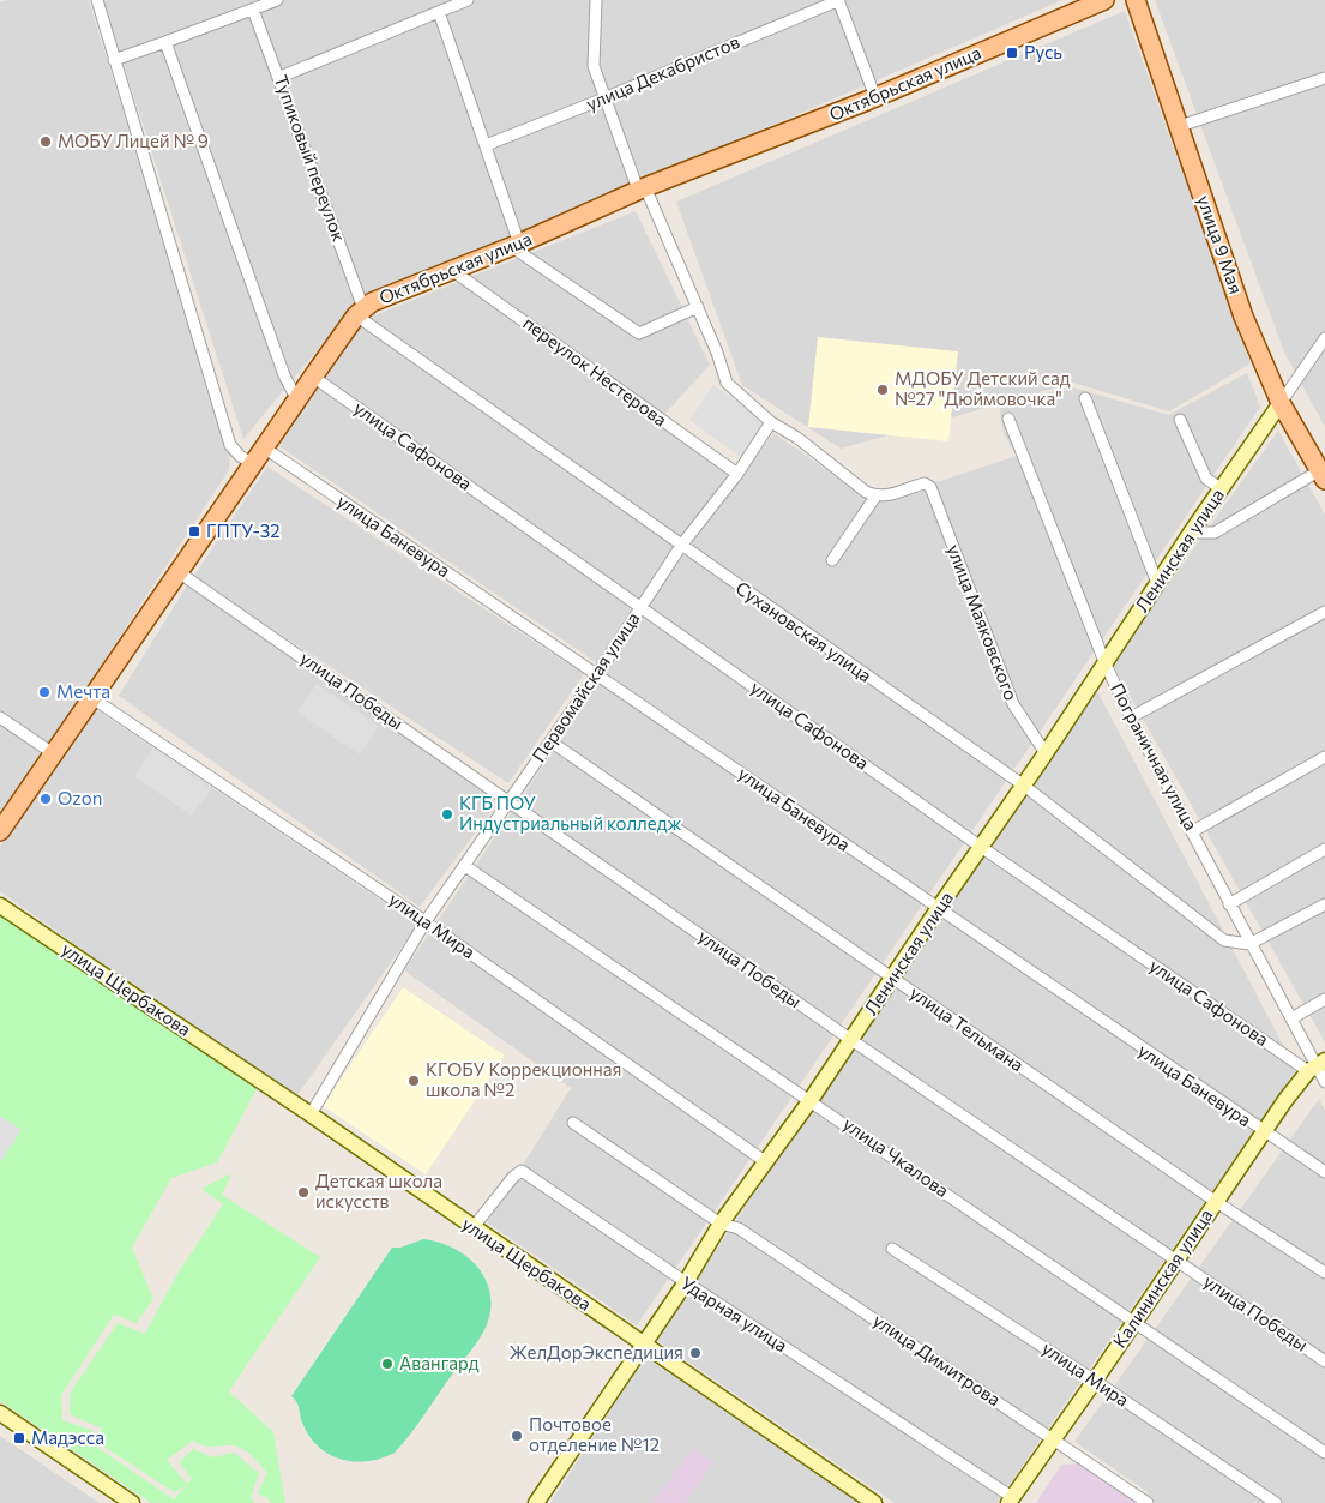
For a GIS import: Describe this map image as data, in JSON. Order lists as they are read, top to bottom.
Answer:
{
  "streets": {
    "main road": [
      "Октябрьская улица",
      "улица 9 Мая",
      "Ленинская улица",
      "улица Щербакова",
      "Калининская улица"
    ],
    "street": [
      "улица Декабристов",
      "Тупиковый переулок",
      "переулок Нестерова",
      "улица Сафонова",
      "улица Баневура",
      "улица Маяковского",
      "Сухановская улица",
      "Первомайская улица",
      "улица Победы",
      "Пограничная улица",
      "улица Мира",
      "улица Тельмана",
      "улица Чкалова",
      "Ударная улица",
      "улица Димитрова"
    ]
  },
  "crossings": [
    ["Октябрьская улица", "Тупиковый переулок"],
    ["Октябрьская улица", "переулок Нестерова"],
    ["Октябрьская улица", "Сухановская улица"],
    ["Тупиковый переулок", "Сухановская улица"],
    ["улица 9 Мая", "Ленинская улица"],
    ["переулок Нестерова", "Первомайская улица"],
    ["улица Сафонова", "Ленинская улица"],
    ["улица Сафонова", "Первомайская улица"],
    ["улица Сафонова", "Пограничная улица"],
    ["улица Сафонова", "Калининская улица"],
    ["улица Баневура", "Ленинская улица"],
    ["улица Баневура", "Первомайская улица"],
    ["улица Баневура", "Калининская улица"],
    ["Ленинская улица", "улица Маяковского"],
    ["Ленинская улица", "Сухановская улица"],
    ["Ленинская улица", "улица Победы"],
    ["Ленинская улица", "Пограничная улица"],
    ["Ленинская улица", "улица Мира"],
    ["Ленинская улица", "улица Щербакова"],
    ["Ленинская улица", "улица Тельмана"],
    ["Ленинская улица", "улица Чкалова"],
    ["Ленинская улица", "Ударная улица"],
    ["Ленинская улица", "улица Димитрова"],
    ["Сухановская улица", "Первомайская улица"],
    ["Сухановская улица", "Пограничная улица"],
    ["Первомайская улица", "улица Победы"],
    ["Первомайская улица", "улица Мира"],
    ["Первомайская улица", "улица Щербакова"],
    ["Первомайская улица", "улица Тельмана"],
    ["Первомайская улица", "улица Чкалова"],
    ["улица Победы", "Калининская улица"],
    ["Пограничная улица", "Калининская улица"],
    ["улица Мира", "Калининская улица"],
    ["улица Щербакова", "Ударная улица"],
    ["улица Тельмана", "Калининская улица"],
    ["улица Чкалова", "Калининская улица"],
    ["Калининская улица", "Ударная улица"],
    ["Калининская улица", "улица Димитрова"]
  ],
  "places": {
    "transit": ["Русь", "ГПТУ-32", "Мадэсса"],
    "other": [
      "МОБУ Лицей № 9",
      "МДОБУ Детский сад №27 \"Дюймовочка\"",
      "Мечта",
      "Ozon",
      "КГБ ПОУ Индустриальный колледж",
      "КГОБУ Коррекционная школа №2",
      "Детская школа искусств",
      "ЖелДорЭкспедиция",
      "Авангард",
      "Почтовое отделение №12"
    ]
  }
}
